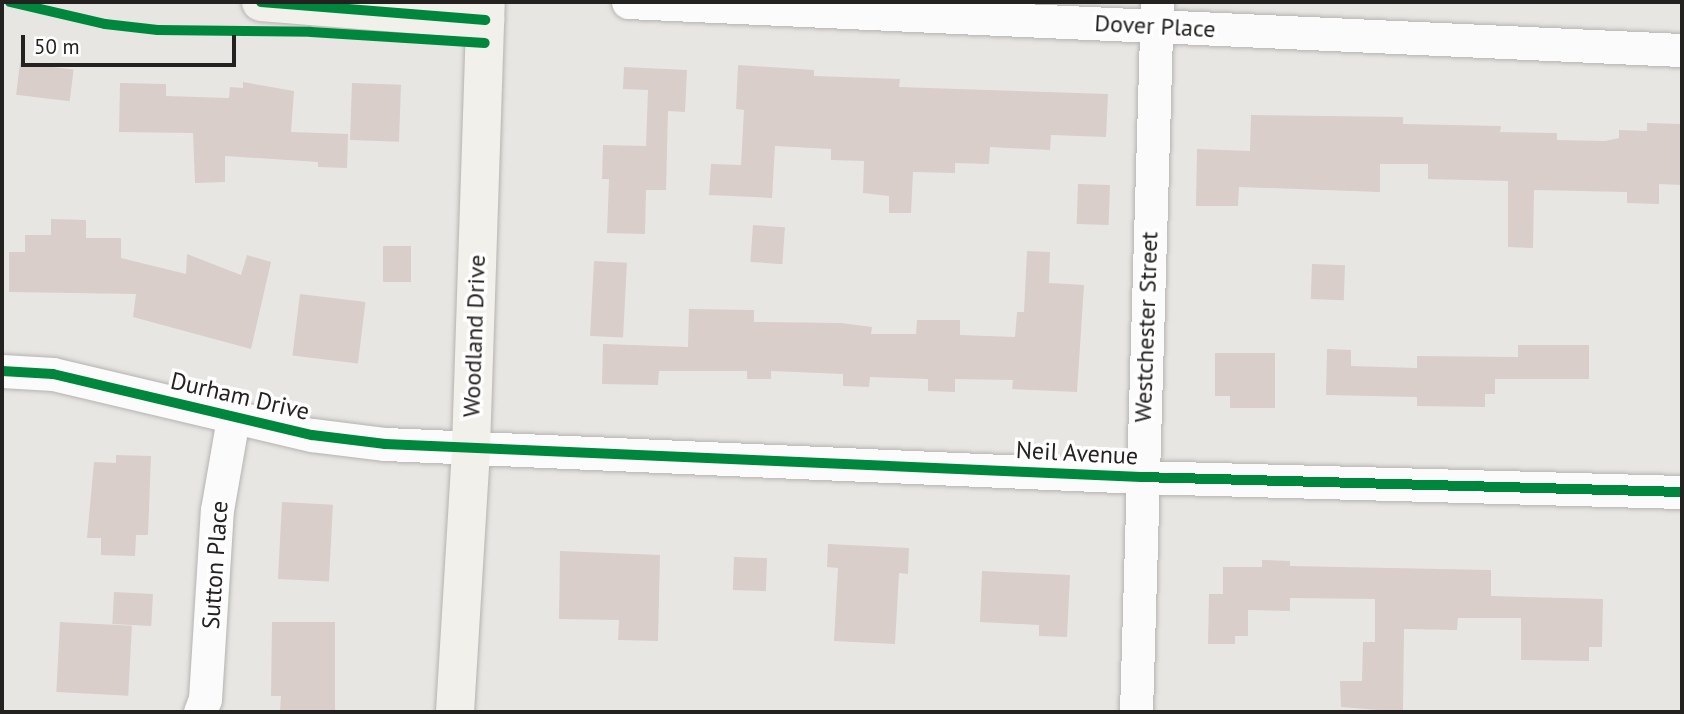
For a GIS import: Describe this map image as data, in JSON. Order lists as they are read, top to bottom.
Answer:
{
  "streets": {
    "main road": ["Woodland Drive"],
    "street": [
      "Dover Place",
      "Westchester Street",
      "Durham Drive",
      "Neil Avenue",
      "Sutton Place"
    ]
  },
  "crossings": [
    ["Dover Place", "Westchester Street"],
    ["Westchester Street", "Neil Avenue"],
    ["Woodland Drive", "Durham Drive"],
    ["Woodland Drive", "Neil Avenue"],
    ["Durham Drive", "Neil Avenue"],
    ["Durham Drive", "Sutton Place"]
  ],
  "scale_bar": "50 m"
}
